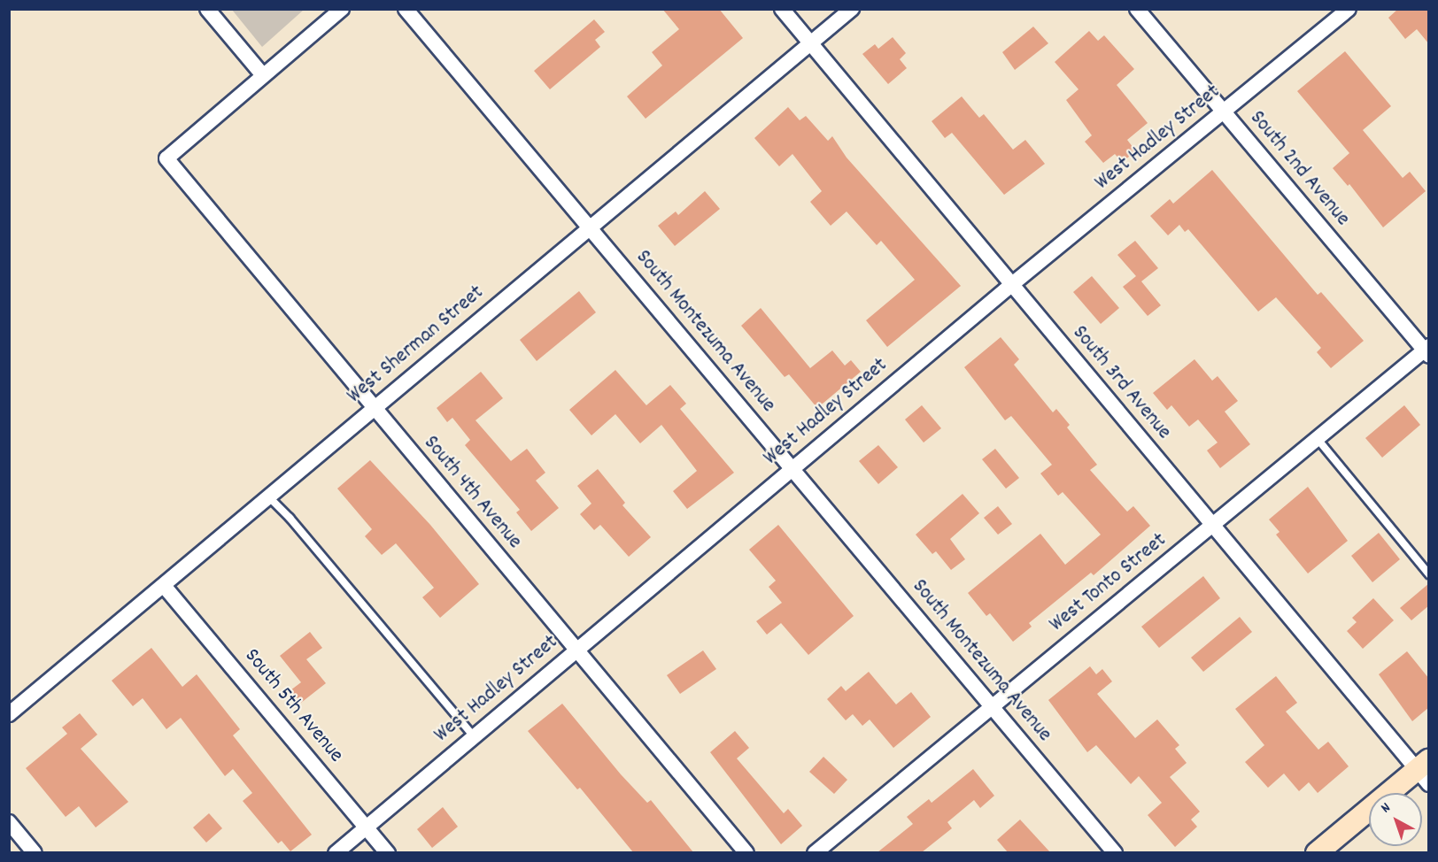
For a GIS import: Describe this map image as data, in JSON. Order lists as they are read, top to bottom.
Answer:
{
  "streets": {
    "street": [
      "West Hadley Street",
      "South 2nd Avenue",
      "South Montezuma Avenue",
      "West Sherman Street",
      "South 3rd Avenue",
      "South 4th Avenue",
      "West Tonto Street",
      "South 5th Avenue"
    ]
  },
  "crossings": [
    ["West Hadley Street", "South 2nd Avenue"],
    ["West Hadley Street", "South Montezuma Avenue"],
    ["West Hadley Street", "South 3rd Avenue"],
    ["West Hadley Street", "South 4th Avenue"],
    ["West Hadley Street", "South 5th Avenue"],
    ["South 2nd Avenue", "West Tonto Street"],
    ["South Montezuma Avenue", "West Sherman Street"],
    ["South Montezuma Avenue", "West Tonto Street"],
    ["West Sherman Street", "South 3rd Avenue"],
    ["West Sherman Street", "South 4th Avenue"],
    ["West Sherman Street", "South 5th Avenue"],
    ["South 3rd Avenue", "West Tonto Street"]
  ],
  "north": "top left"
}
